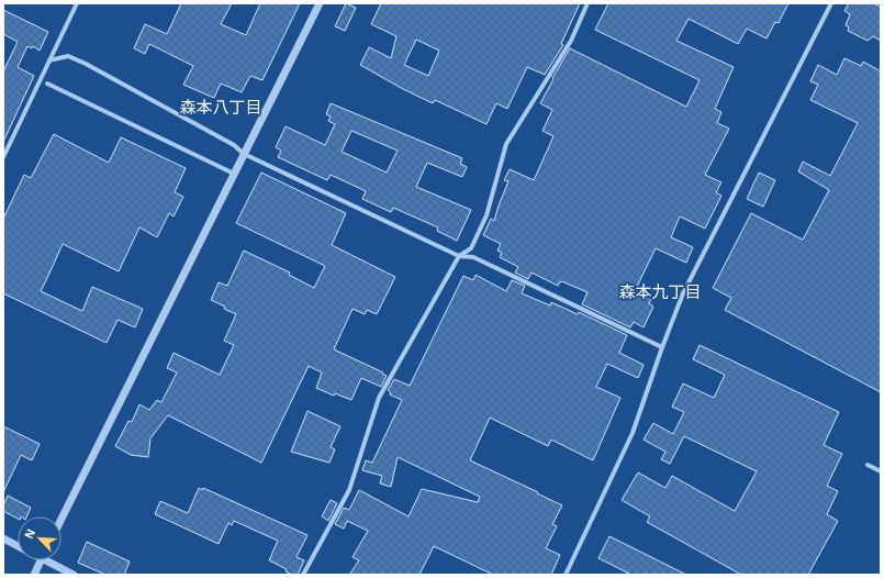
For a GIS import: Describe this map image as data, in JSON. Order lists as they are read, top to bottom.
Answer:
{
  "districts": ["森本八丁目", "森本九丁目"],
  "north": "top left"
}
